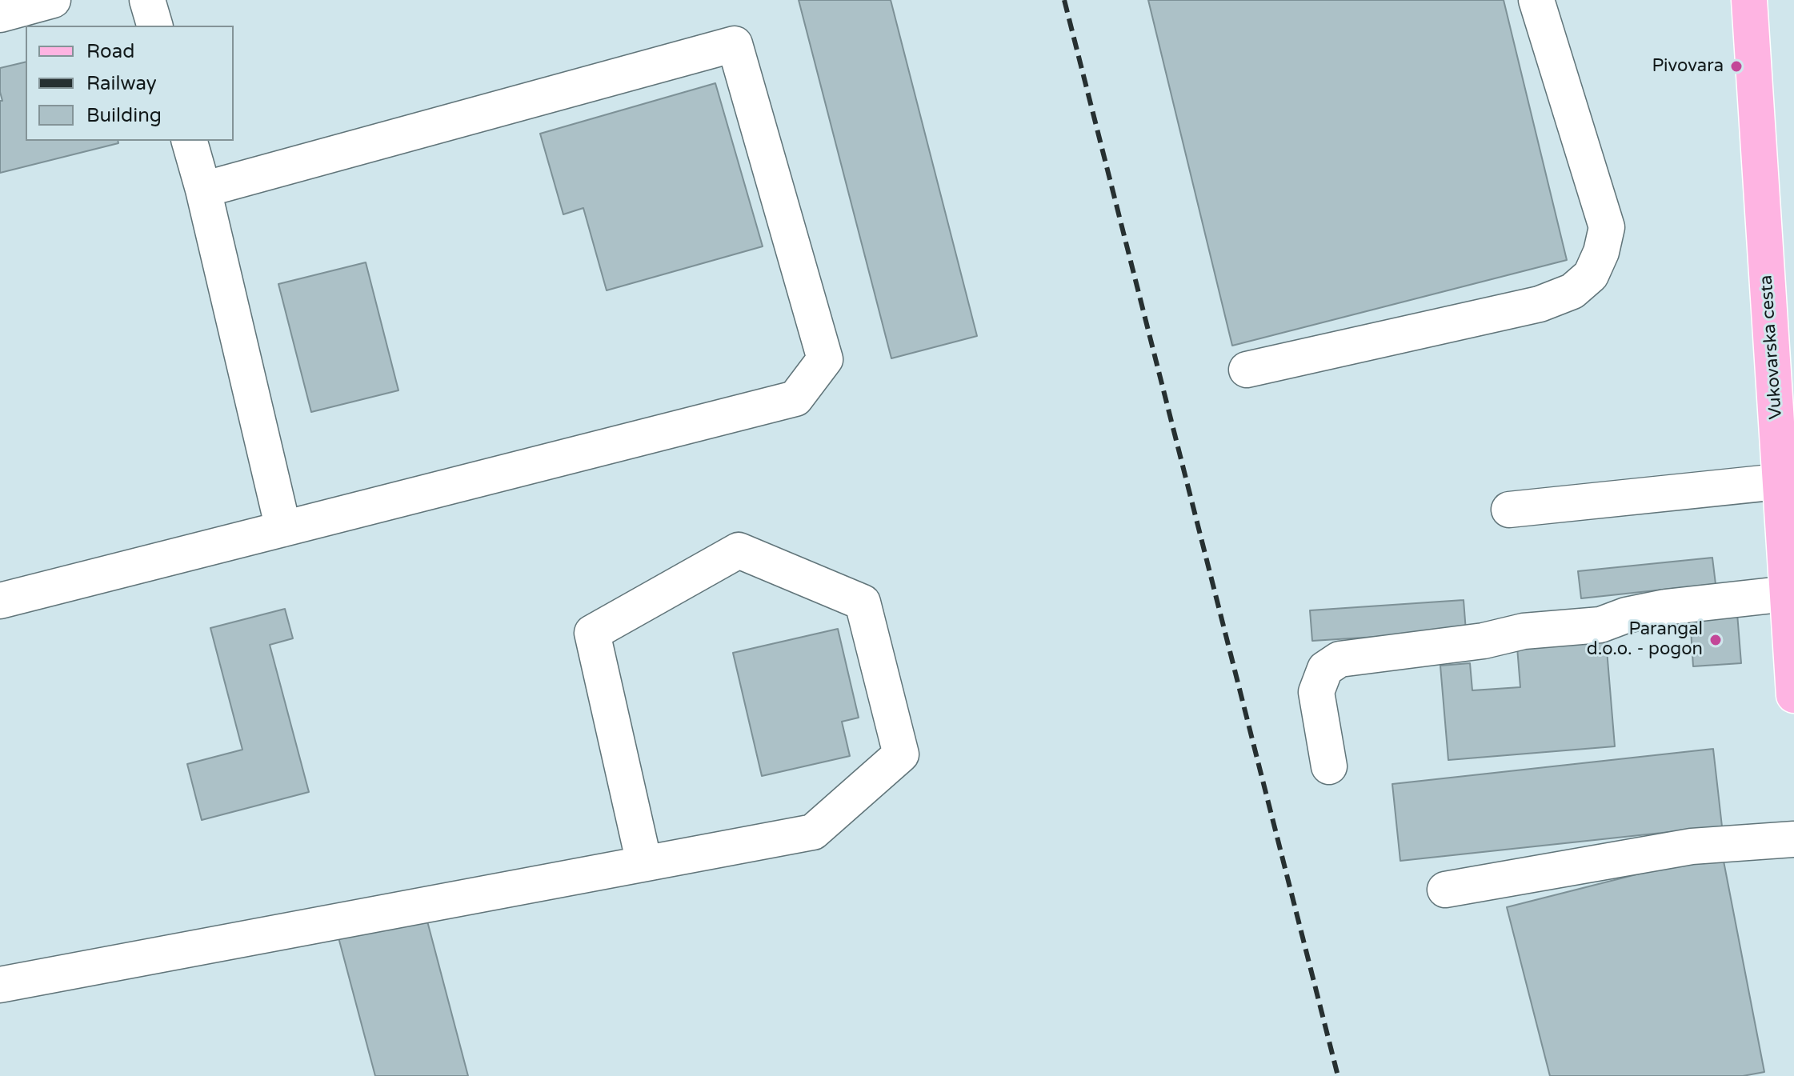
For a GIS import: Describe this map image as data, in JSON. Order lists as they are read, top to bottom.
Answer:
{
  "streets": {
    "main road": ["Vukovarska cesta"]
  },
  "places": ["Pivovara", "Parangal d.o.o. - pogon"],
  "legend": ["Road", "Railway", "Building"]
}
